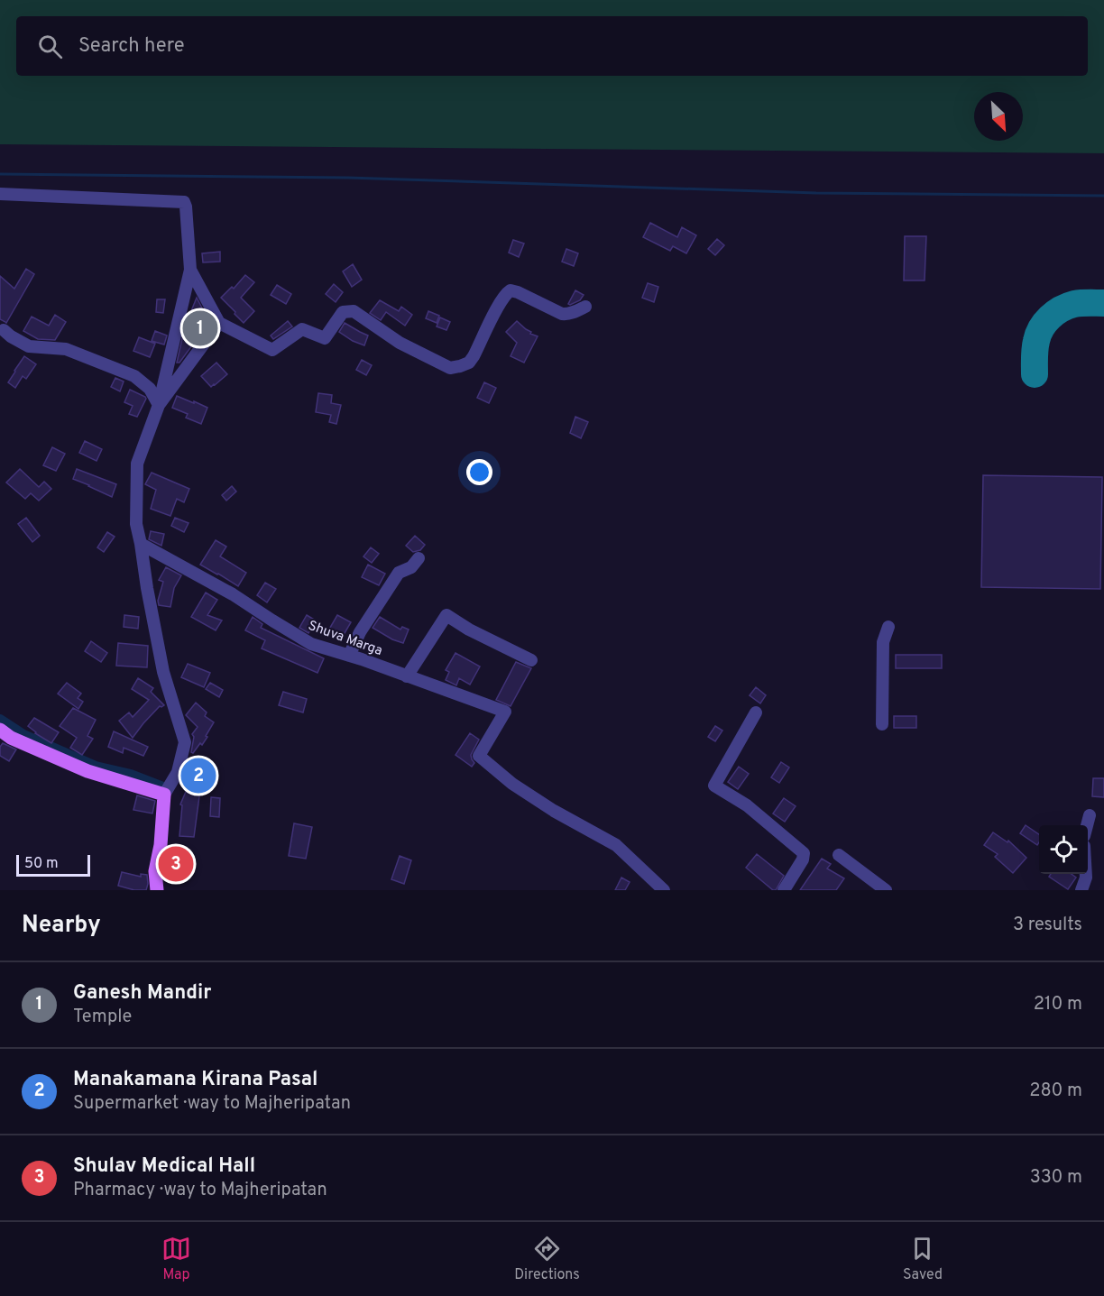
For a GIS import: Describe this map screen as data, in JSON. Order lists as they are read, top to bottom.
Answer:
{
  "streets": {
    "street": ["Shuva Marga"]
  },
  "scale_bar": "50 m",
  "north": "bottom right",
  "page": {
    "search": "Search here",
    "pins": ["1", "2", "3"],
    "scale": "50 m",
    "heading": ["Nearby", "3 results"],
    "list": [
      {
        "mark": "1",
        "name": "Ganesh Mandir",
        "note": "Temple",
        "value": "210 m"
      },
      {
        "mark": "2",
        "name": "Manakamana Kirana Pasal",
        "note": "Supermarket · way to Majheripatan",
        "value": "280 m"
      },
      {
        "mark": "3",
        "name": "Shulav Medical Hall",
        "note": "Pharmacy · way to Majheripatan",
        "value": "330 m"
      }
    ],
    "nav": ["Map", "Directions", "Saved"]
  }
}
